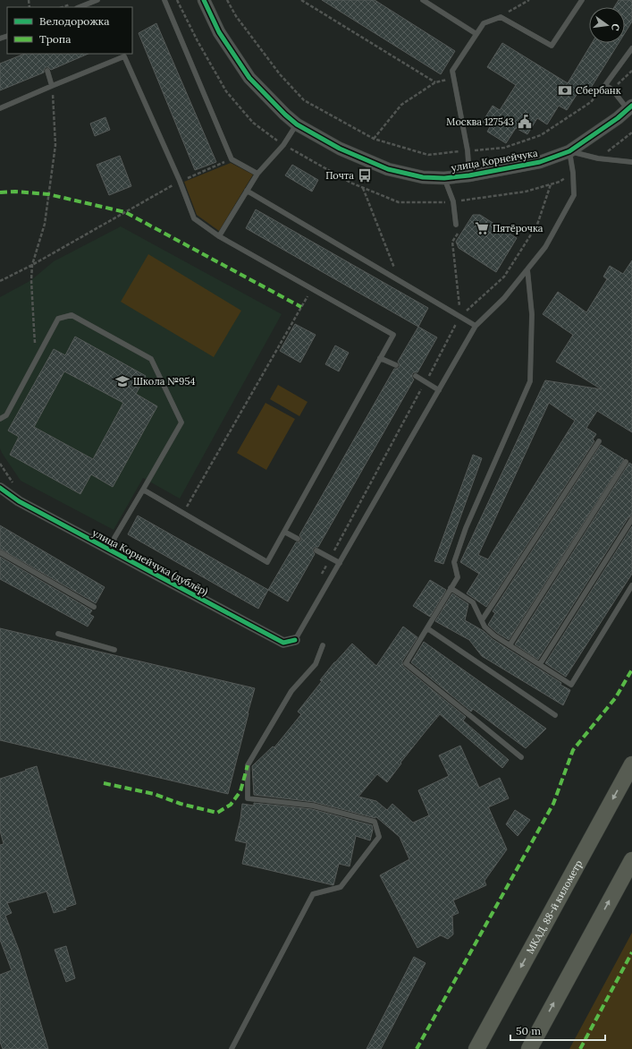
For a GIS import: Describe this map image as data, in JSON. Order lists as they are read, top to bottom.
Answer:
{
  "streets": {
    "highway": ["МКАД, 88-й километр"],
    "street": ["улица Корнейчука", "улица Корнейчука (дублёр)"]
  },
  "places": {
    "bank": ["Сбербанк"],
    "public building": ["Москва 127543"],
    "bus stop": ["Почта"],
    "supermarket": ["Пятёрочка"],
    "school or university": ["Школа №954"]
  },
  "legend": ["Велодорожка", "Тропа"],
  "scale_bar": "50 m",
  "north": "right"
}
